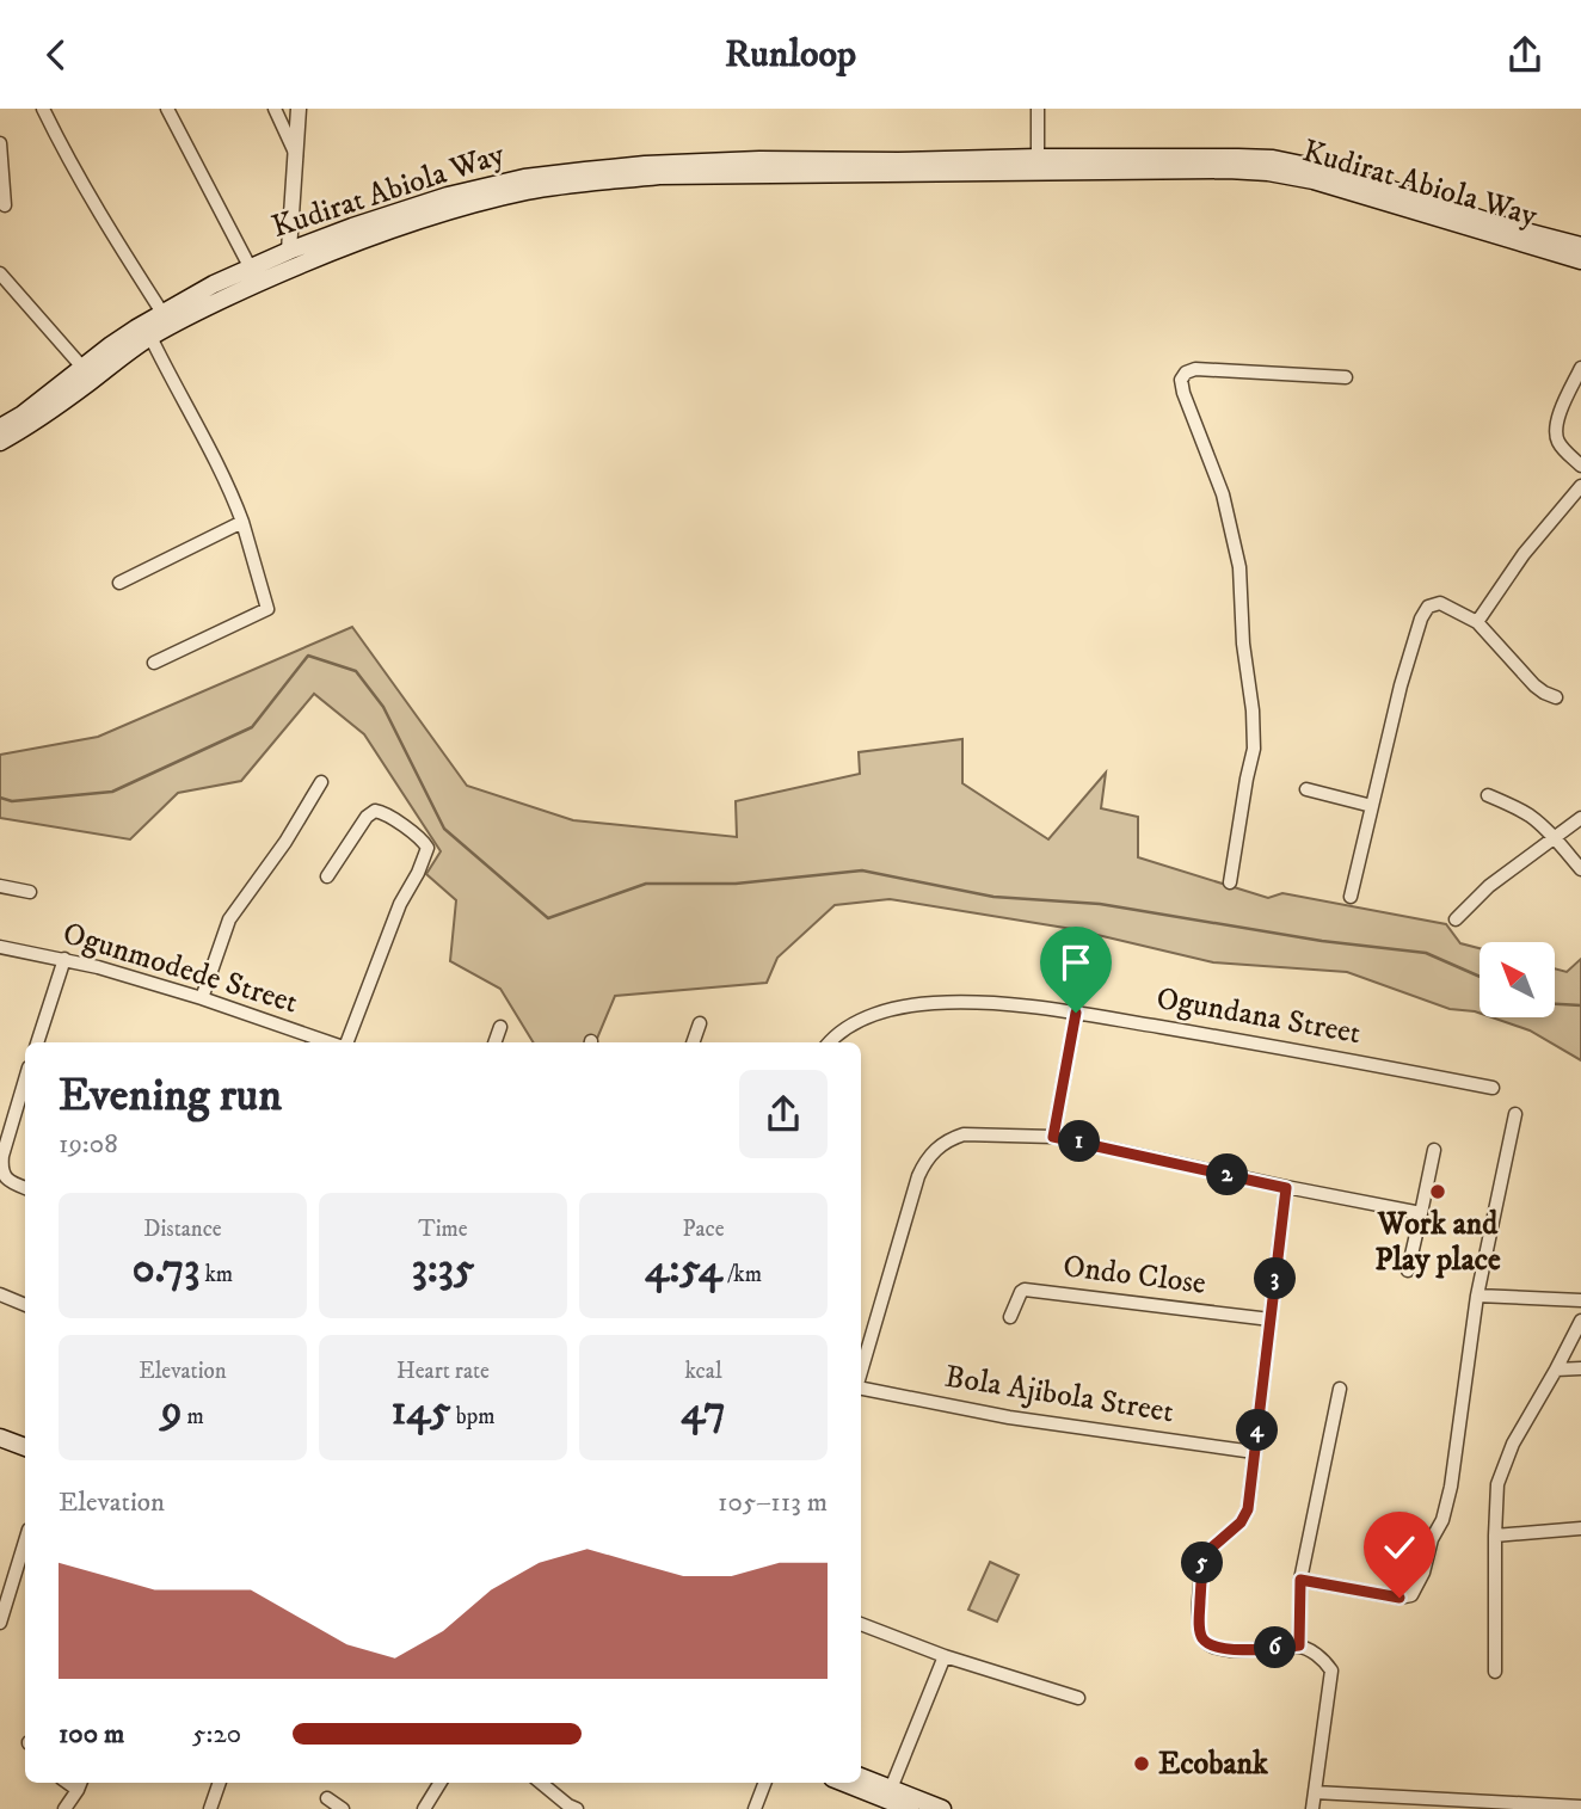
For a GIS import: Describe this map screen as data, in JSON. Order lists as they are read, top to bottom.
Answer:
{
  "streets": {
    "main road": ["Kudirat Abiola Way"],
    "street": [
      "Ogunmodede Street",
      "Ogundana Street",
      "Ondo Close",
      "Bola Ajibola Street"
    ]
  },
  "places": ["Work and Play place", "Ecobank"],
  "north": "top left",
  "page": {
    "header": "Runloop",
    "heading": ["Evening run", "19:08"],
    "pins": [
      "1",
      "2",
      "3",
      "4",
      "5",
      "6"
    ],
    "stats": [
      ["Distance", "0.73 km"],
      ["Time", "3:35"],
      ["Pace", "4:54 /km"],
      ["Elevation", "9 m"],
      ["Heart rate", "145 bpm"],
      ["kcal", "47"]
    ],
    "chart": ["Elevation", "105–113 m"],
    "list": [
      {
        "name": "100 m",
        "note": "5:20"
      }
    ]
  }
}
